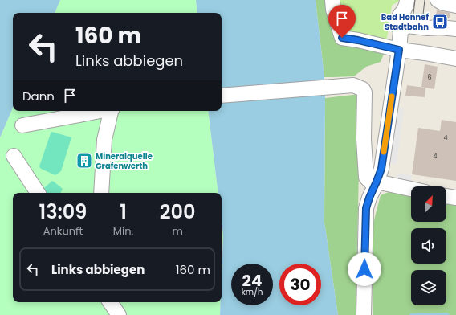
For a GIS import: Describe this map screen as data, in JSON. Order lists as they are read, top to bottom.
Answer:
{
  "places": {
    "bus stop": ["Bad Honnef Stadtbahn"],
    "building": ["Mineralquelle Grafenwerth"]
  },
  "house_numbers": ["6", "4", "4"],
  "north": "top right",
  "page": {
    "turn": ["160 m", "Links abbiegen"],
    "then": "Dann",
    "eta": [
      "13:09",
      "Ankunft",
      "1",
      "Min.",
      "200",
      "m"
    ],
    "list": [
      {
        "name": "Links abbiegen",
        "value": "160 m"
      }
    ],
    "speed": "24 km/h",
    "limit": "30"
  }
}
